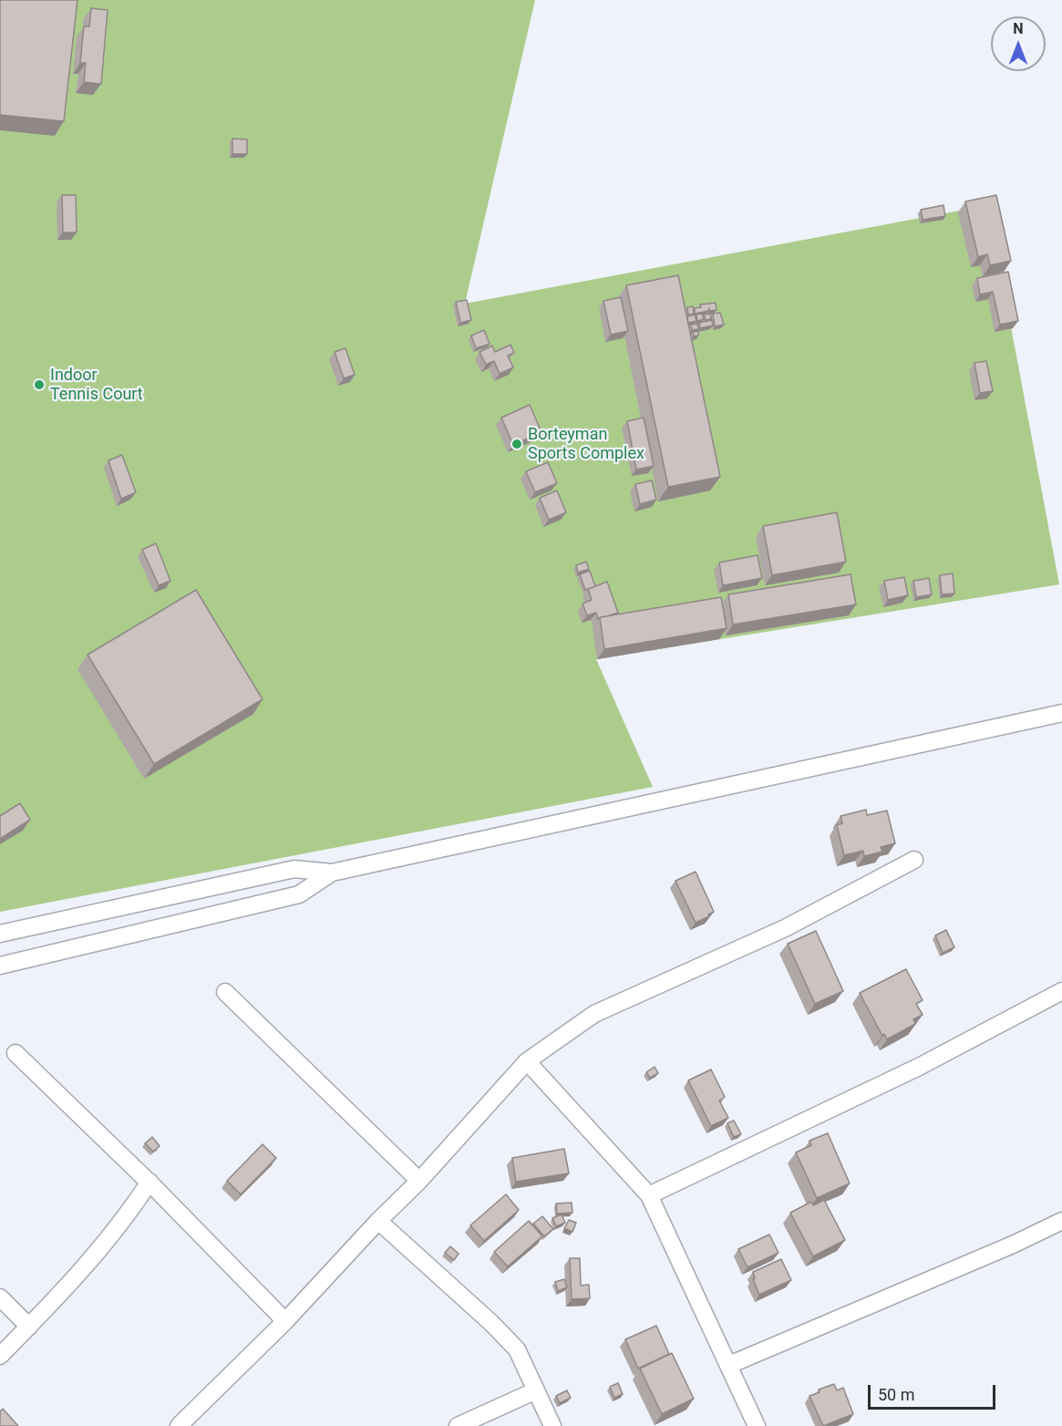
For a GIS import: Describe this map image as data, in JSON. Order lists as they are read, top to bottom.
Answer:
{
  "places": ["Indoor Tennis Court", "Borteyman Sports Complex"],
  "scale_bar": "50 m",
  "north": "top"
}
